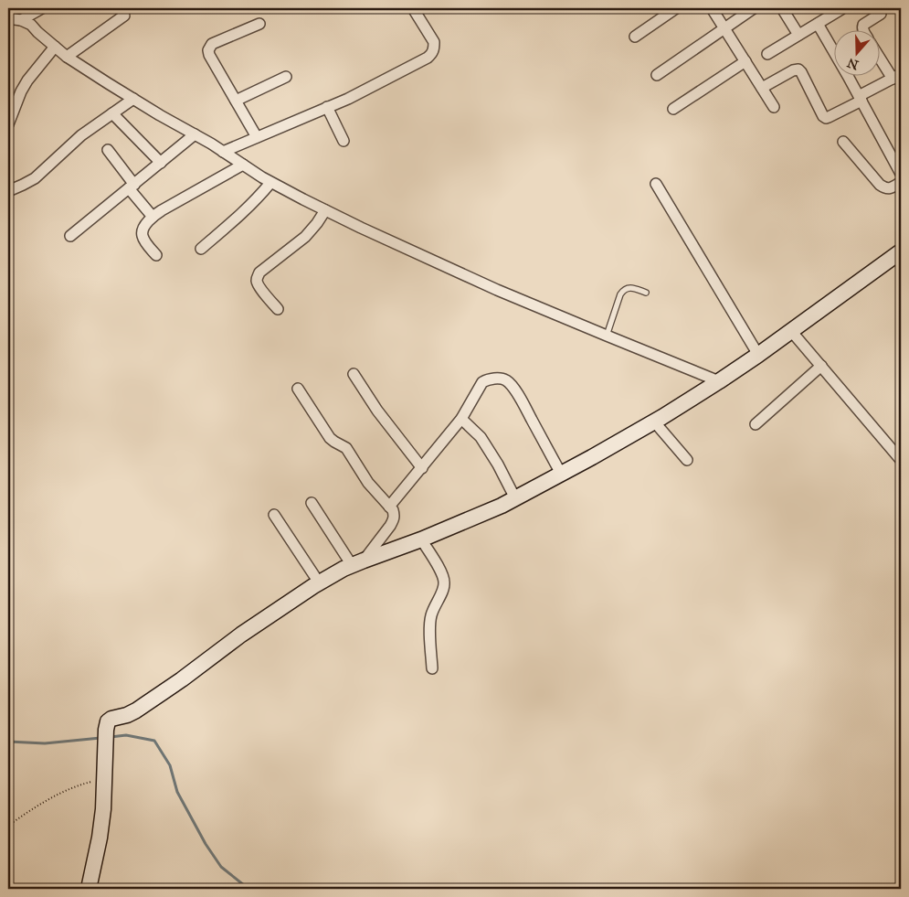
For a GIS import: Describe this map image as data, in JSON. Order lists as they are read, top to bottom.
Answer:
{
  "north": "bottom"
}
